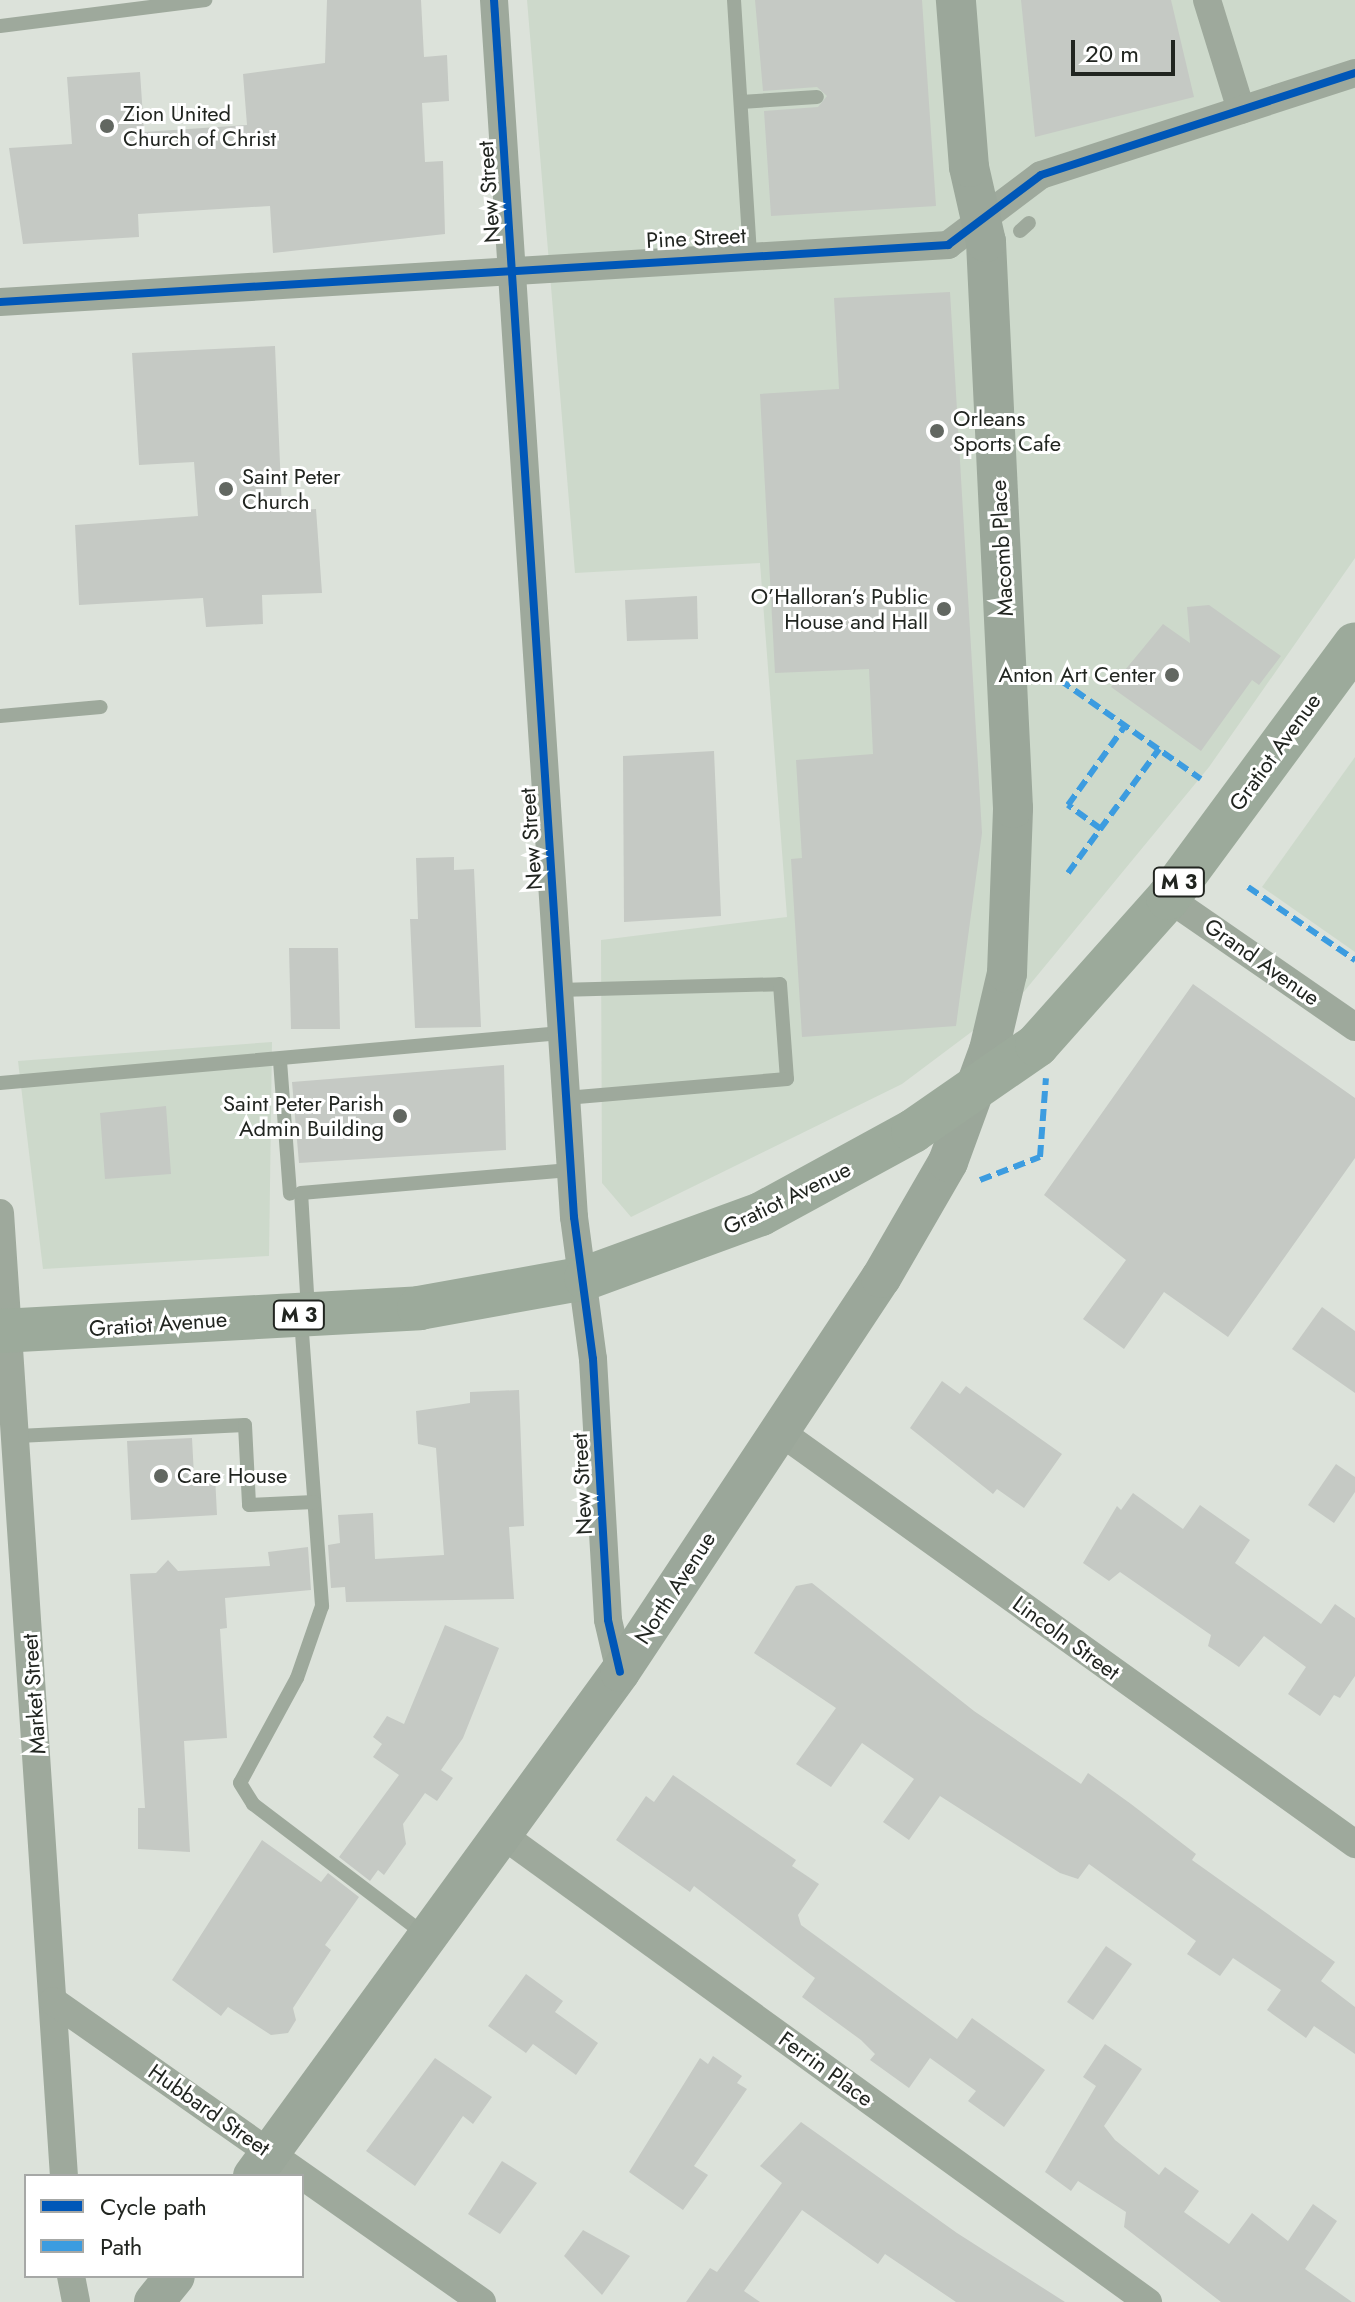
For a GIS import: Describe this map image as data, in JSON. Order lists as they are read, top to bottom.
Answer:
{
  "streets": {
    "main road": [
      "Macomb Place",
      "Gratiot Avenue",
      "M 3",
      "North Avenue"
    ],
    "street": [
      "New Street",
      "Pine Street",
      "Grand Avenue",
      "Lincoln Street",
      "Market Street",
      "Ferrin Place",
      "Hubbard Street"
    ]
  },
  "crossings": [
    ["New Street", "Pine Street"],
    ["New Street", "Gratiot Avenue"],
    ["New Street", "North Avenue"],
    ["Pine Street", "Macomb Place"],
    ["Macomb Place", "Gratiot Avenue"],
    ["Macomb Place", "North Avenue"],
    ["Gratiot Avenue", "Grand Avenue"],
    ["Gratiot Avenue", "North Avenue"],
    ["Gratiot Avenue", "Market Street"],
    ["North Avenue", "Lincoln Street"],
    ["North Avenue", "Ferrin Place"],
    ["North Avenue", "Hubbard Street"],
    ["Market Street", "Hubbard Street"]
  ],
  "places": [
    "Zion United Church of Christ",
    "Orleans Sports Cafe",
    "Saint Peter Church",
    "O’Halloran’s Public House and Hall",
    "Anton Art Center",
    "Saint Peter Parish Admin Building",
    "Care House"
  ],
  "legend": ["Cycle path", "Path"],
  "scale_bar": "20 m"
}
